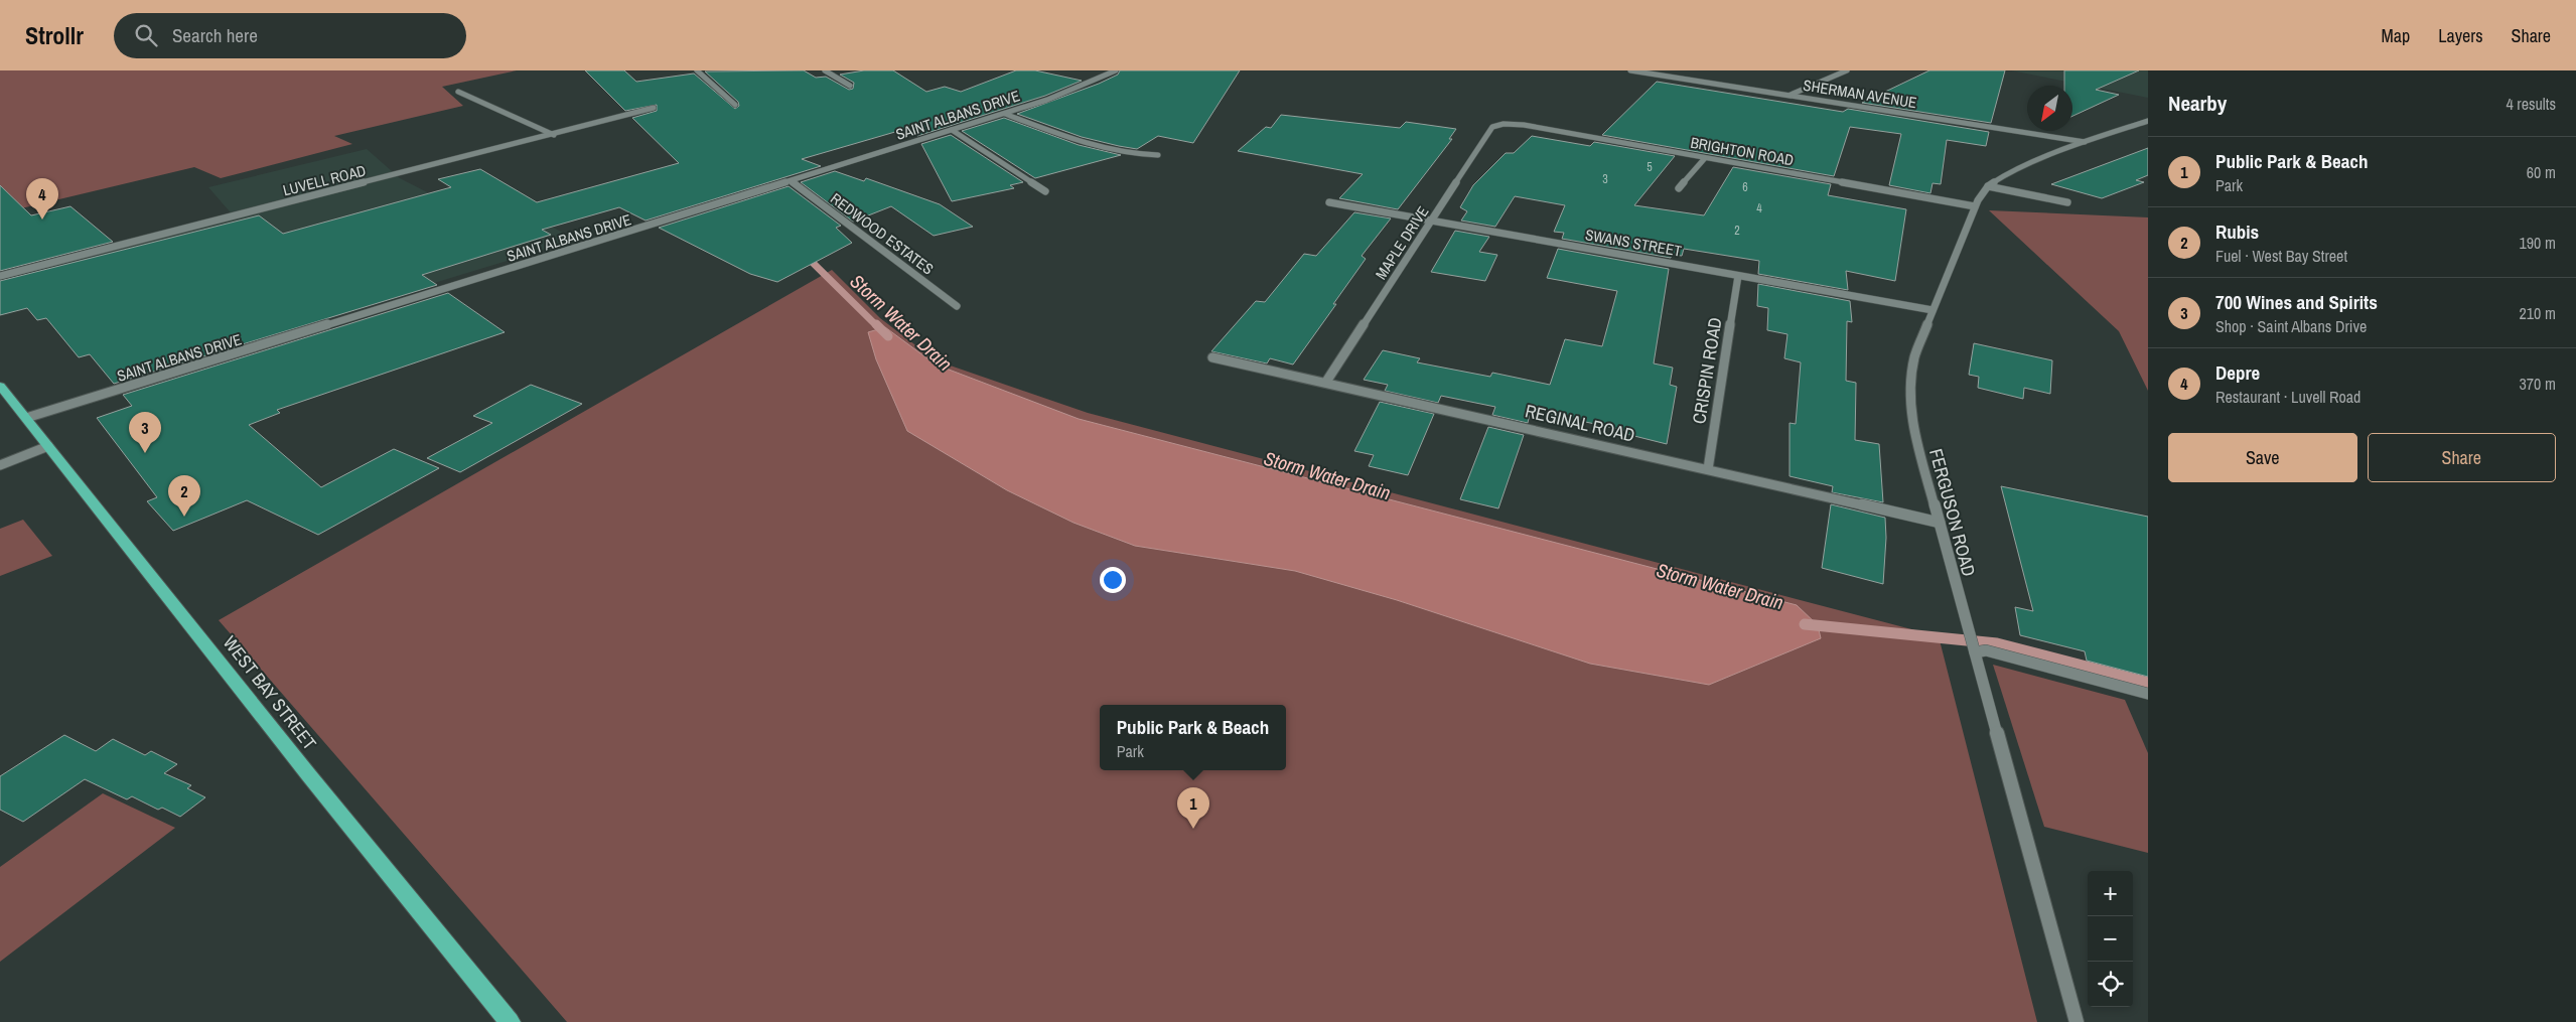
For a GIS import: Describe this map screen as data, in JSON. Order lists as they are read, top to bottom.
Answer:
{
  "streets": {
    "highway": ["WEST BAY STREET"],
    "street": [
      "SHERMAN AVENUE",
      "SAINT ALBANS DRIVE",
      "BRIGHTON ROAD",
      "LUVELL ROAD",
      "REDWOOD ESTATES",
      "MAPLE DRIVE",
      "SWANS STREET",
      "CRISPIN ROAD",
      "REGINAL ROAD",
      "FERGUSON ROAD"
    ]
  },
  "crossings": [
    ["SAINT ALBANS DRIVE", "REDWOOD ESTATES"],
    ["SAINT ALBANS DRIVE", "WEST BAY STREET"],
    ["BRIGHTON ROAD", "MAPLE DRIVE"],
    ["BRIGHTON ROAD", "FERGUSON ROAD"],
    ["MAPLE DRIVE", "SWANS STREET"],
    ["MAPLE DRIVE", "REGINAL ROAD"],
    ["SWANS STREET", "CRISPIN ROAD"],
    ["SWANS STREET", "FERGUSON ROAD"],
    ["CRISPIN ROAD", "REGINAL ROAD"],
    ["REGINAL ROAD", "FERGUSON ROAD"]
  ],
  "water": ["Storm Water Drain"],
  "house_numbers": [
    "5",
    "3",
    "6",
    "4",
    "2"
  ],
  "north": "bottom left",
  "page": {
    "header": "Strollr",
    "search": "Search here",
    "nav": ["Map", "Layers", "Share"],
    "heading": ["Nearby", "4 results"],
    "list": [
      {
        "mark": "1",
        "name": "Public Park & Beach",
        "note": "Park",
        "value": "60 m"
      },
      {
        "mark": "2",
        "name": "Rubis",
        "note": "Fuel · West Bay Street",
        "value": "190 m"
      },
      {
        "mark": "3",
        "name": "700 Wines and Spirits",
        "note": "Shop · Saint Albans Drive",
        "value": "210 m"
      },
      {
        "mark": "4",
        "name": "Depre",
        "note": "Restaurant · Luvell Road",
        "value": "370 m"
      }
    ],
    "pins": [
      "4",
      "3",
      "2",
      "1"
    ],
    "buttons": ["Save", "Share"],
    "popup": ["Public Park & Beach", "Park"],
    "map_buttons": ["+", "−"]
  }
}
